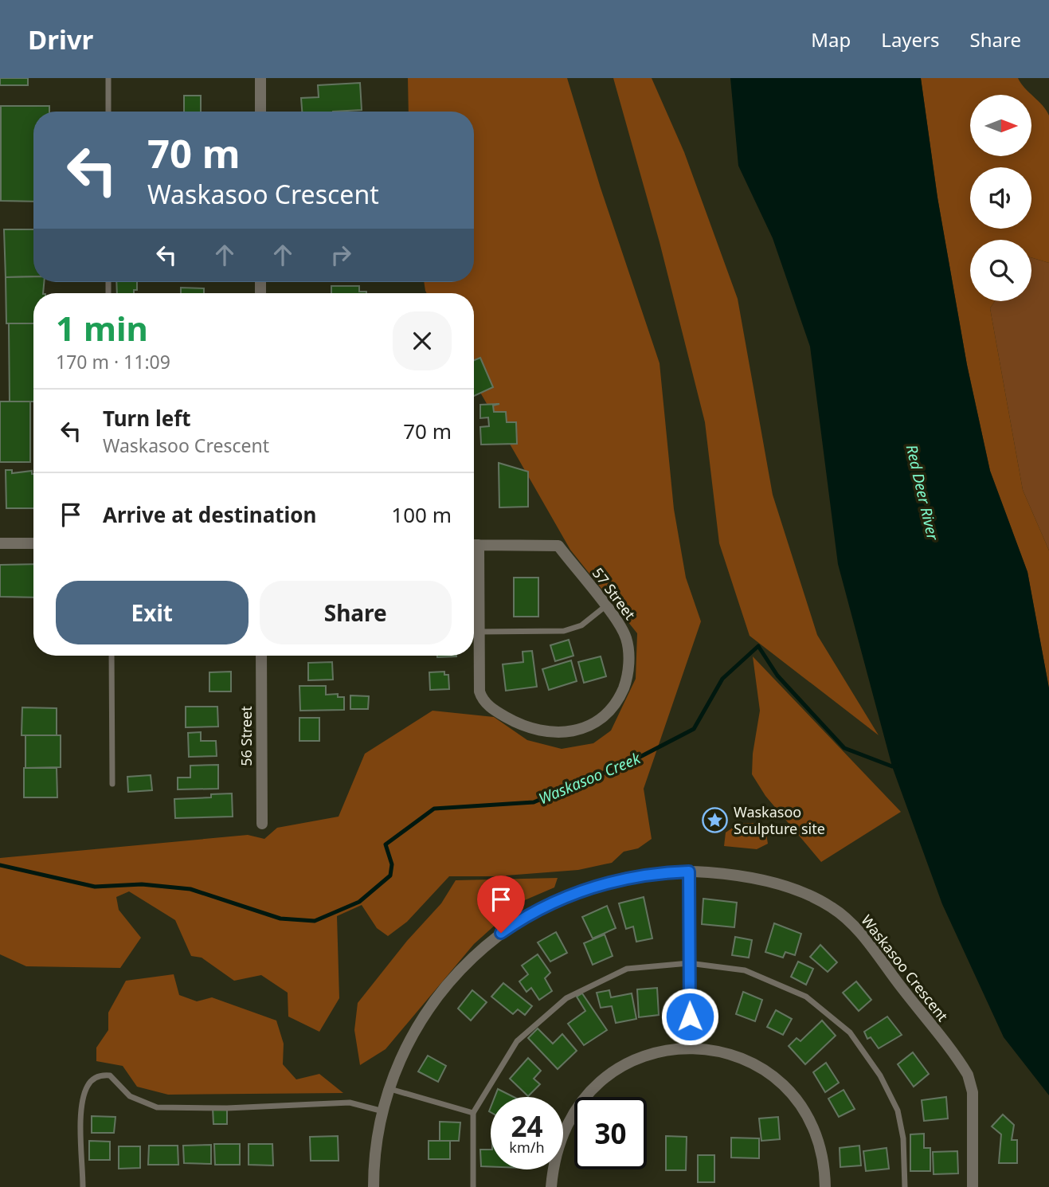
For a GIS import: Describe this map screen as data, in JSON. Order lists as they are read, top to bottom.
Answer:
{
  "streets": {
    "street": ["57 Street", "56 Street", "Waskasoo Crescent"]
  },
  "water": ["Red Deer River", "Waskasoo Creek"],
  "places": {
    "place": ["Waskasoo Sculpture site"]
  },
  "north": "right",
  "page": {
    "header": "Drivr",
    "nav": ["Map", "Layers", "Share"],
    "turn": ["70 m", "Waskasoo Crescent"],
    "heading": ["1 min", "170 m · 11:09"],
    "list": [
      {
        "name": "Turn left",
        "note": "Waskasoo Crescent",
        "value": "70 m"
      },
      {
        "name": "Arrive at destination",
        "value": "100 m"
      }
    ],
    "buttons": ["Exit", "Share"],
    "speed": "24 km/h",
    "limit": "30"
  }
}
